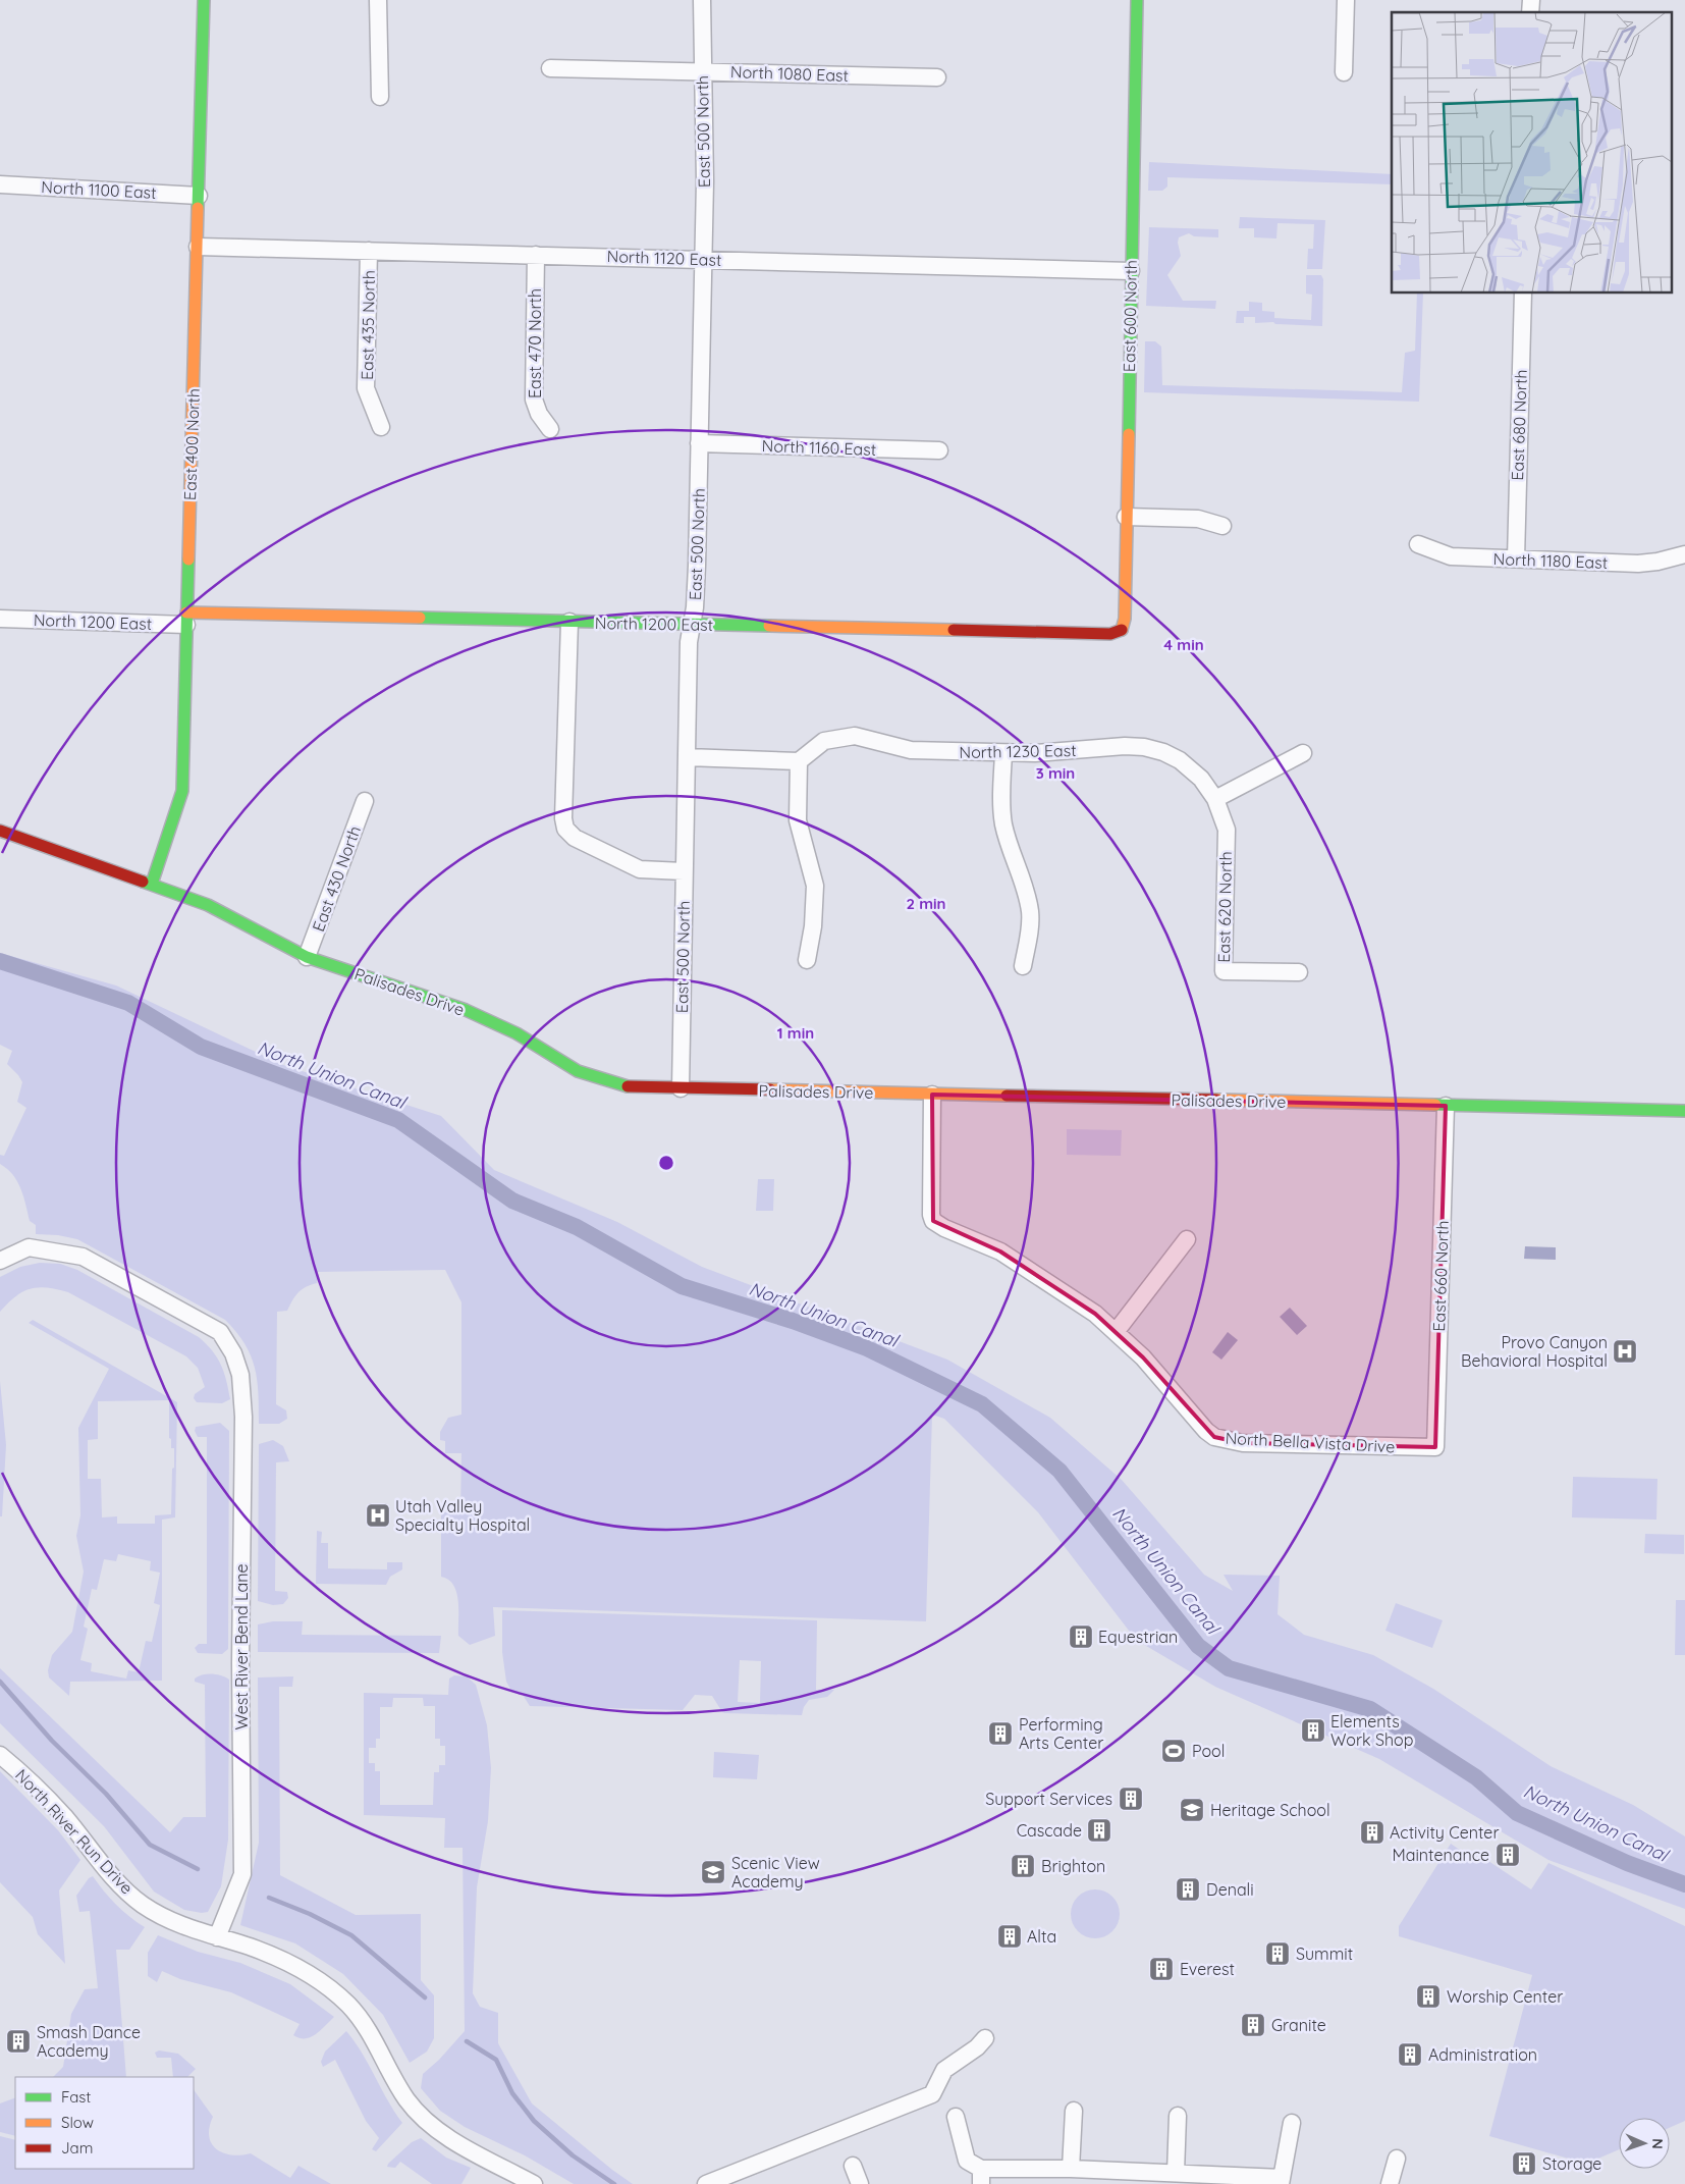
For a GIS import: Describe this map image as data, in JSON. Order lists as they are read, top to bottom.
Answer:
{
  "streets": {
    "street": [
      "North 1080 East",
      "East 500 North",
      "North 1100 East",
      "North 1120 East",
      "East 600 North",
      "East 435 North",
      "East 470 North",
      "East 680 North",
      "East 400 North",
      "North 1160 East",
      "North 1180 East",
      "North 1200 East",
      "North 1230 East",
      "East 430 North",
      "East 620 North",
      "Palisades Drive",
      "East 660 North",
      "North Bella Vista Drive",
      "West River Bend Lane",
      "North River Run Drive"
    ]
  },
  "crossings": [
    ["North 1080 East", "East 500 North"],
    ["East 500 North", "North 1120 East"],
    ["East 500 North", "North 1160 East"],
    ["East 500 North", "North 1200 East"],
    ["East 500 North", "Palisades Drive"],
    ["North 1100 East", "East 400 North"],
    ["North 1120 East", "East 600 North"],
    ["North 1120 East", "East 435 North"],
    ["North 1120 East", "East 470 North"],
    ["North 1120 East", "East 400 North"],
    ["East 600 North", "North 1200 East"],
    ["East 680 North", "North 1180 East"],
    ["East 400 North", "North 1200 East"],
    ["East 400 North", "Palisades Drive"],
    ["North 1230 East", "East 620 North"],
    ["East 430 North", "Palisades Drive"],
    ["Palisades Drive", "East 660 North"],
    ["Palisades Drive", "North Bella Vista Drive"],
    ["East 660 North", "North Bella Vista Drive"],
    ["West River Bend Lane", "North River Run Drive"]
  ],
  "water": ["North Union Canal"],
  "places": {
    "hospital": ["Provo Canyon Behavioral Hospital", "Utah Valley Specialty Hospital"],
    "building": [
      "Equestrian",
      "Elements Work Shop",
      "Performing Arts Center",
      "Support Services",
      "Cascade",
      "Activity Center",
      "Maintenance",
      "Brighton",
      "Denali",
      "Alta",
      "Summit",
      "Everest",
      "Worship Center",
      "Granite",
      "Smash Dance Academy",
      "Administration",
      "Storage"
    ],
    "sports": ["Pool"],
    "school or university": ["Heritage School", "Scenic View Academy"]
  },
  "legend": ["Fast", "Slow", "Jam"],
  "north": "right",
  "rings": [
    "4 min",
    "3 min",
    "2 min",
    "1 min"
  ]
}
